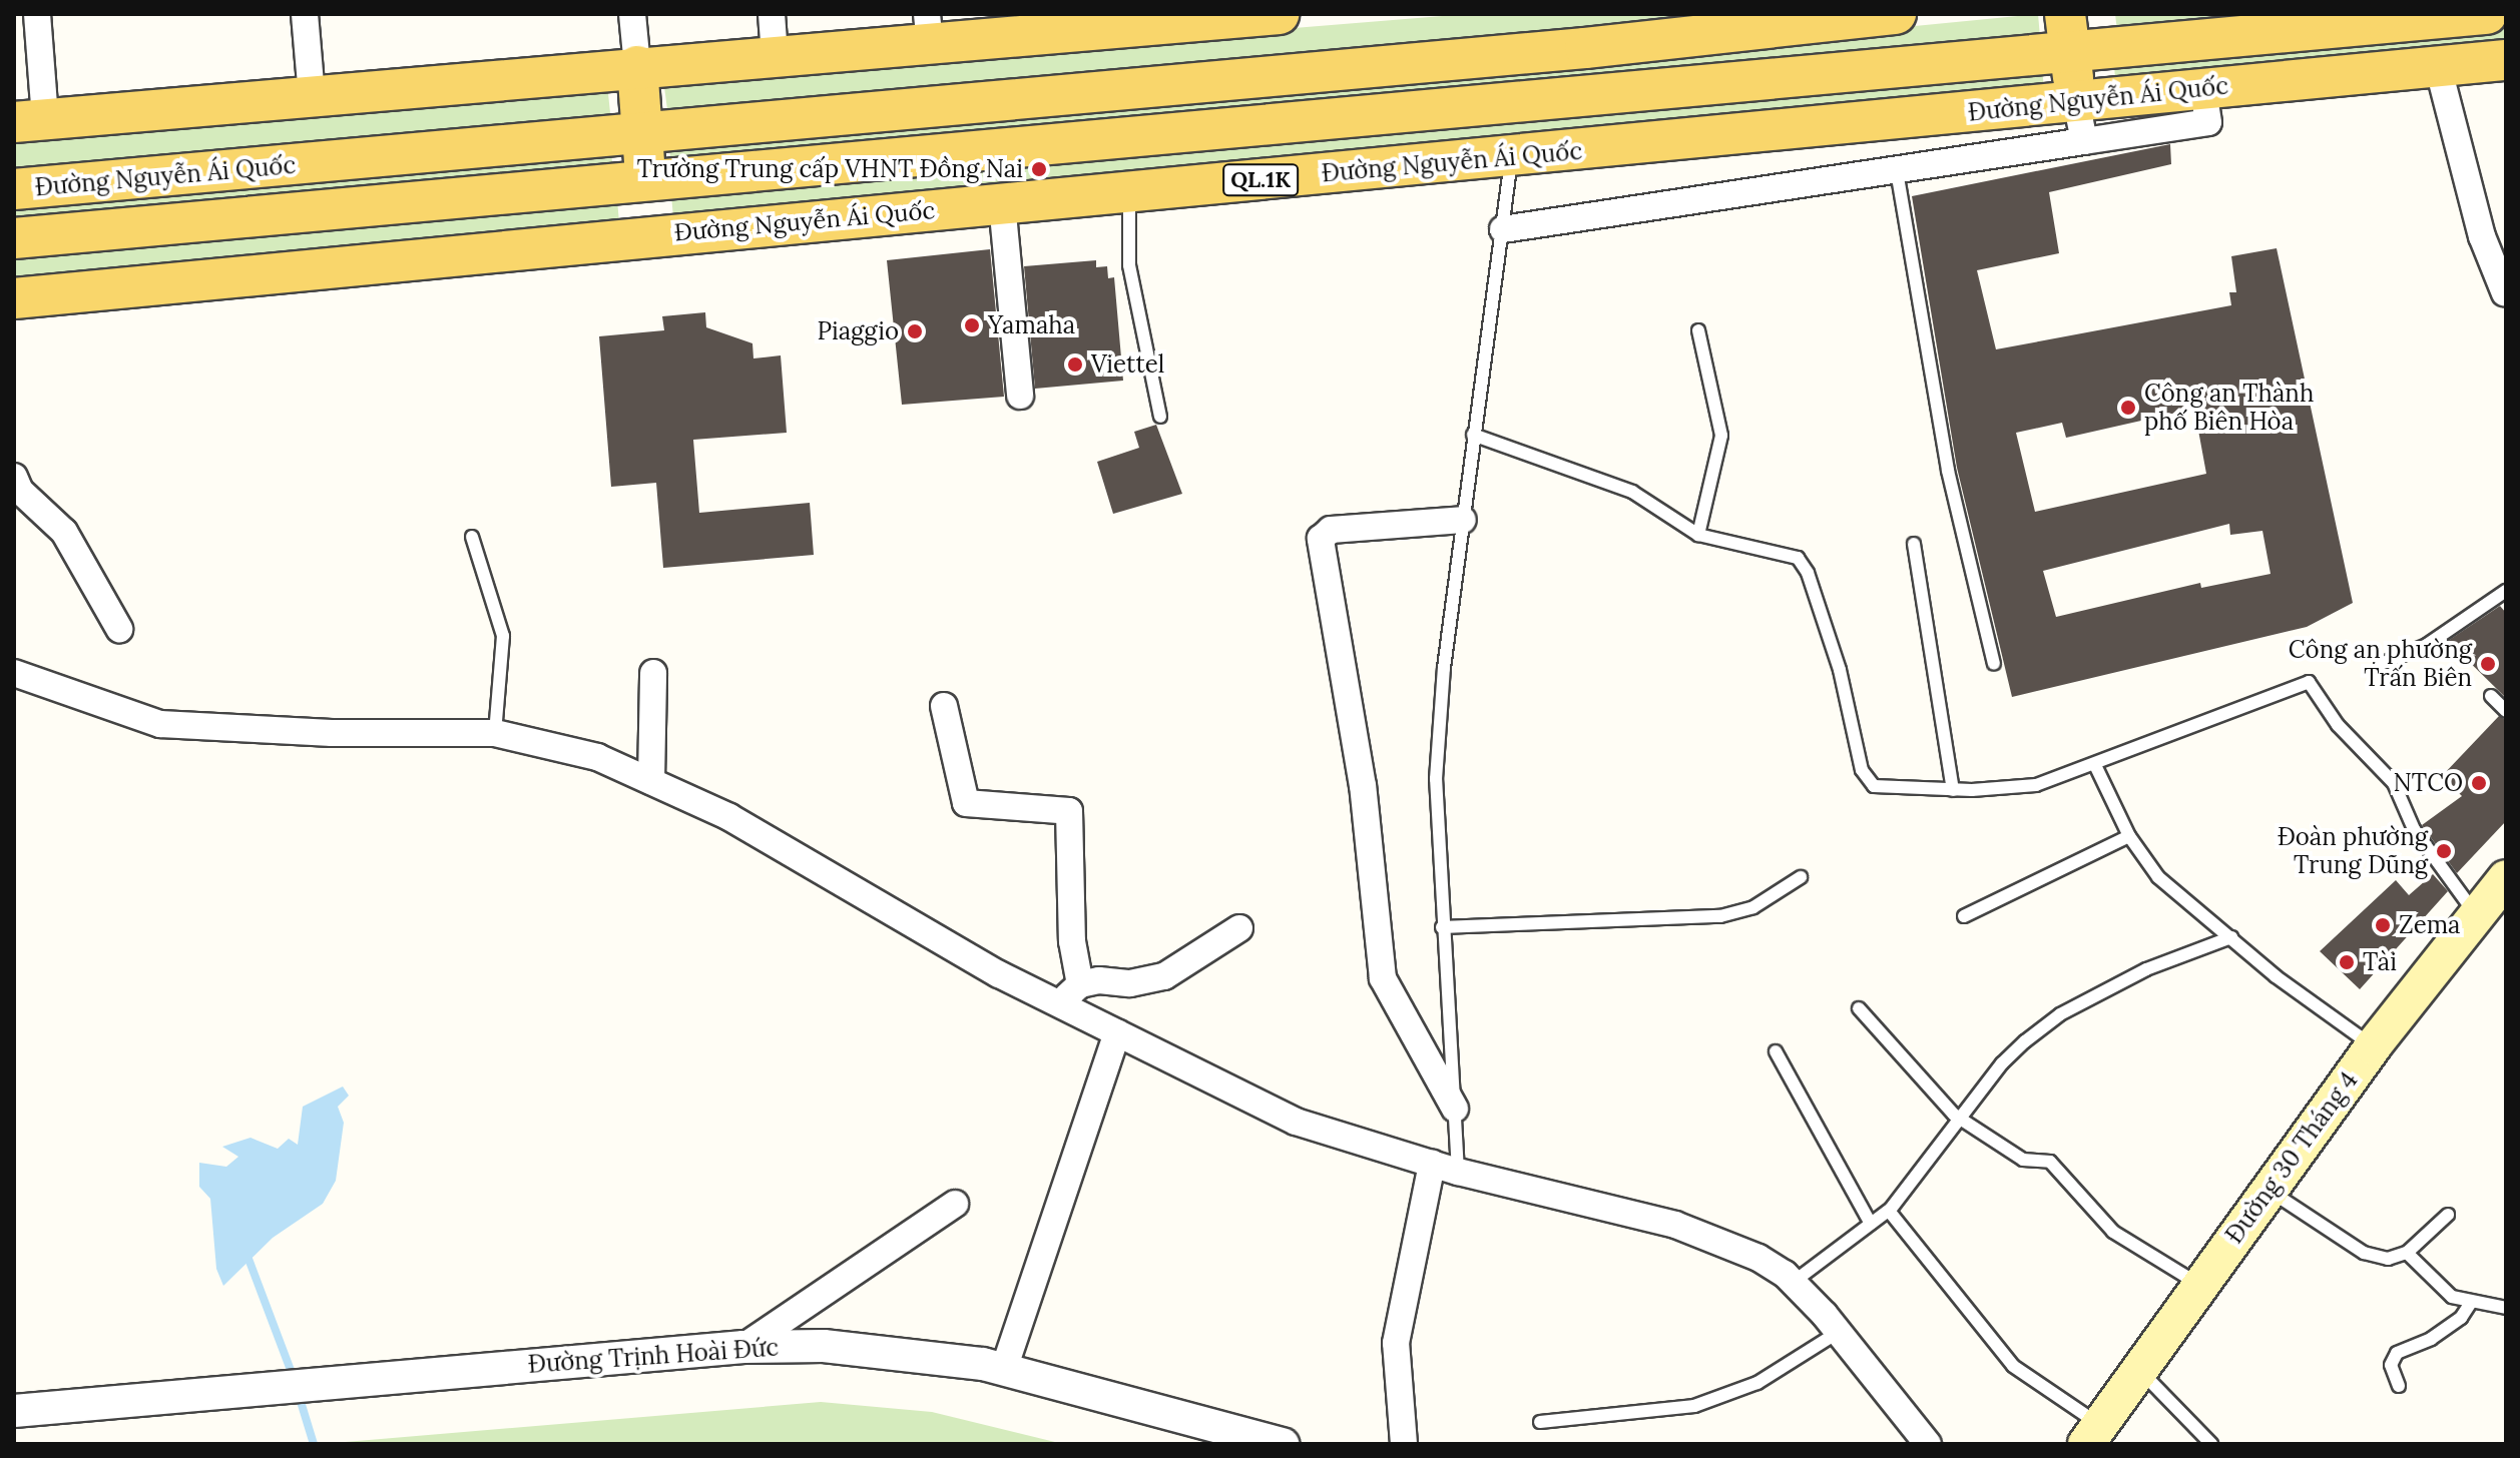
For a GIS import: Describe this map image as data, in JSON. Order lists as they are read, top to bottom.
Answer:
{
  "streets": {
    "main road": ["Đường Nguyễn Ái Quốc", "QL.1K", "Đường 30 Tháng 4"],
    "street": ["Đường Trịnh Hoài Đức"]
  },
  "places": [
    "Trường Trung cấp VHNT Đồng Nai",
    "Yamaha",
    "Piaggio",
    "Viettel",
    "Công an Thành phố Biên Hòa",
    "Công an phường Trấn Biên",
    "NTCO",
    "Đoàn phường Trung Dũng",
    "Zema",
    "Tài"
  ]
}
